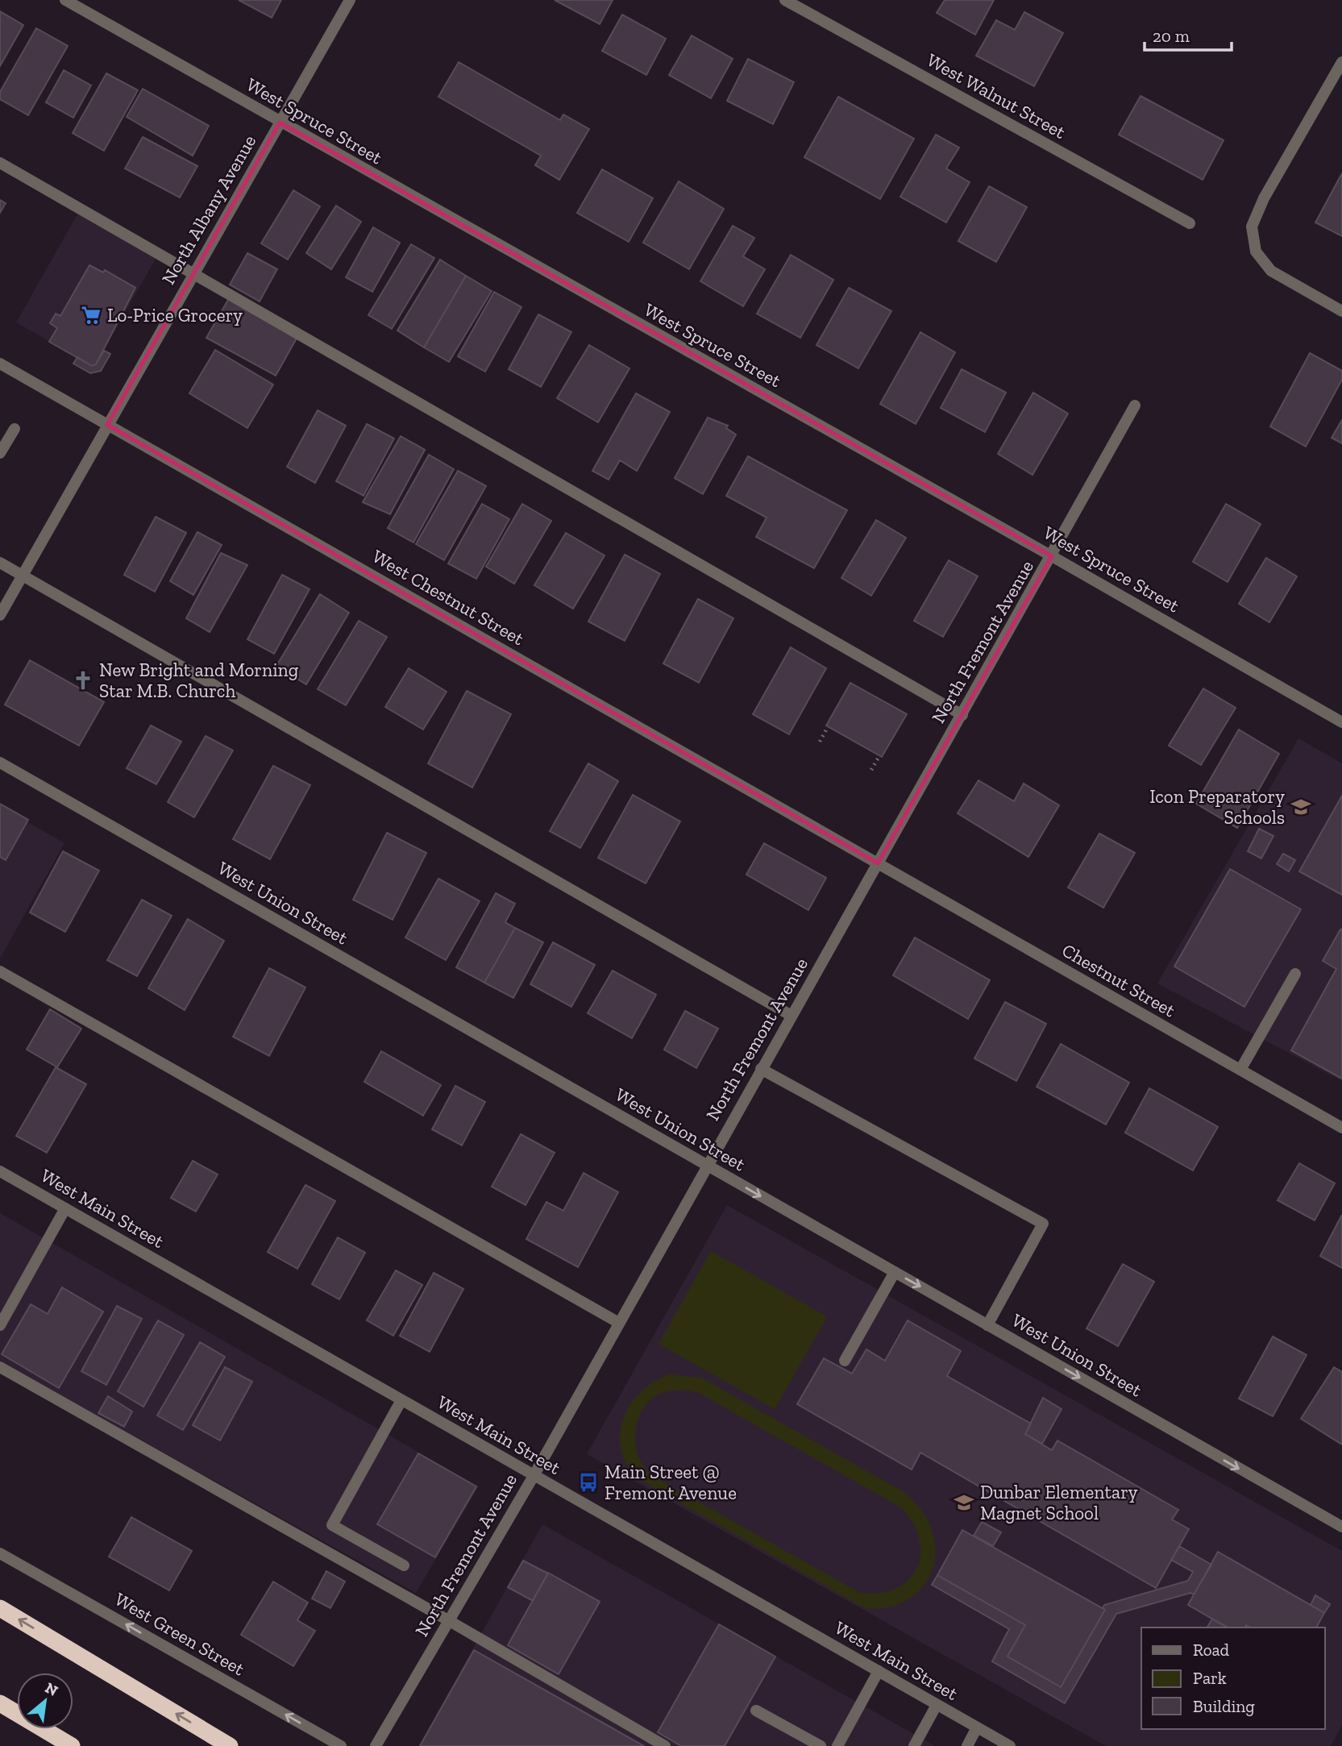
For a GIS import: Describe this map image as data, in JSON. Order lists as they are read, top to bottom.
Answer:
{
  "streets": {
    "street": [
      "West Walnut Street",
      "West Spruce Street",
      "North Albany Avenue",
      "West Chestnut Street",
      "North Fremont Avenue",
      "West Union Street",
      "Chestnut Street",
      "West Main Street",
      "West Green Street"
    ]
  },
  "crossings": [
    ["West Spruce Street", "North Albany Avenue"],
    ["West Spruce Street", "North Fremont Avenue"],
    ["North Albany Avenue", "West Chestnut Street"],
    ["West Chestnut Street", "North Fremont Avenue"],
    ["West Chestnut Street", "Chestnut Street"],
    ["North Fremont Avenue", "West Union Street"],
    ["North Fremont Avenue", "Chestnut Street"],
    ["North Fremont Avenue", "West Main Street"]
  ],
  "one_way": ["West Union Street", "West Green Street"],
  "places": {
    "supermarket": ["Lo-Price Grocery"],
    "church": ["New Bright and Morning Star M.B. Church"],
    "school or university": ["Icon Preparatory Schools", "Dunbar Elementary Magnet School"],
    "bus stop": ["Main Street @ Fremont Avenue"]
  },
  "legend": ["Road", "Park", "Building"],
  "scale_bar": "20 m",
  "north": "top right"
}
